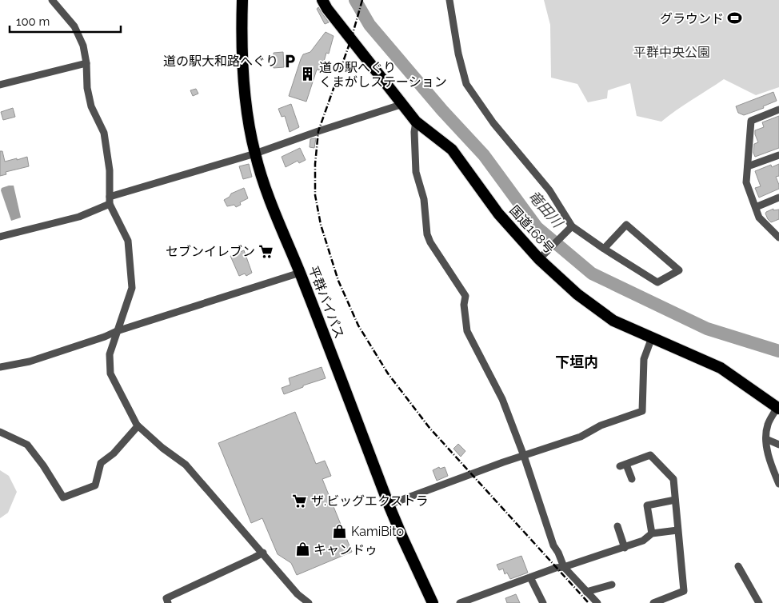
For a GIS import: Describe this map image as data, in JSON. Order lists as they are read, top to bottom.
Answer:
{
  "streets": {
    "highway": ["国道168号", "平群バイパス"]
  },
  "districts": ["下垣内"],
  "water": ["竜田川"],
  "parks": ["平群中央公園"],
  "places": {
    "sports": ["グラウンド"],
    "parking": ["道の駅大和路へぐり"],
    "building": ["道の駅へぐり くまがしステーション"],
    "supermarket": ["セブンイレブン", "ザ.ビッグエクストラ"],
    "shop": ["KamiBito", "キャンドゥ"]
  },
  "scale_bar": "100 m"
}
